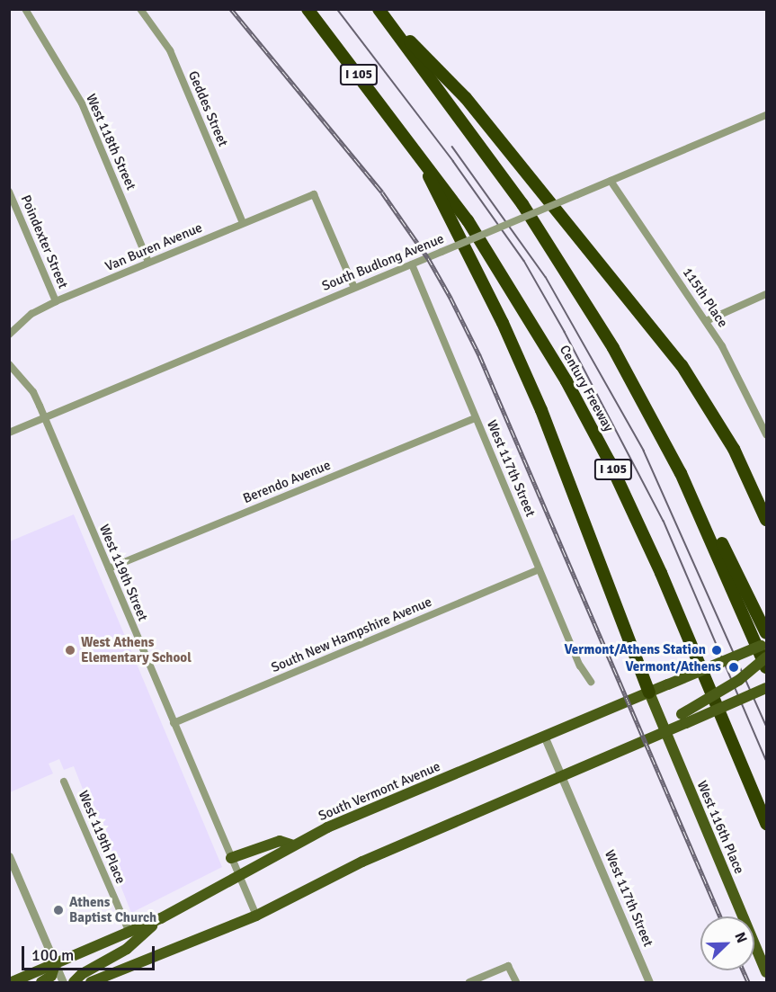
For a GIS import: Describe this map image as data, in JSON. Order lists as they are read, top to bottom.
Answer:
{
  "streets": {
    "highway": ["I 105", "Century Freeway"],
    "main road": ["South Vermont Avenue", "West 116th Place"],
    "street": [
      "Geddes Street",
      "West 118th Street",
      "Poindexter Street",
      "Van Buren Avenue",
      "South Budlong Avenue",
      "115th Place",
      "West 117th Street",
      "Berendo Avenue",
      "West 119th Street",
      "South New Hampshire Avenue",
      "West 119th Place"
    ]
  },
  "crossings": [
    ["Geddes Street", "Van Buren Avenue"],
    ["West 118th Street", "Van Buren Avenue"],
    ["Poindexter Street", "Van Buren Avenue"],
    ["Van Buren Avenue", "South Budlong Avenue"],
    ["South Budlong Avenue", "115th Place"],
    ["South Budlong Avenue", "West 117th Street"],
    ["South Budlong Avenue", "West 119th Street"],
    ["West 117th Street", "Berendo Avenue"],
    ["West 117th Street", "South New Hampshire Avenue"],
    ["West 117th Street", "South Vermont Avenue"],
    ["Berendo Avenue", "West 119th Street"],
    ["West 119th Street", "South New Hampshire Avenue"],
    ["West 119th Street", "South Vermont Avenue"],
    ["South Vermont Avenue", "West 116th Place"],
    ["South Vermont Avenue", "West 119th Place"]
  ],
  "places": [
    "West Athens Elementary School",
    "Vermont/Athens Station",
    "Vermont/Athens",
    "Athens Baptist Church"
  ],
  "scale_bar": "100 m",
  "north": "top right"
}
